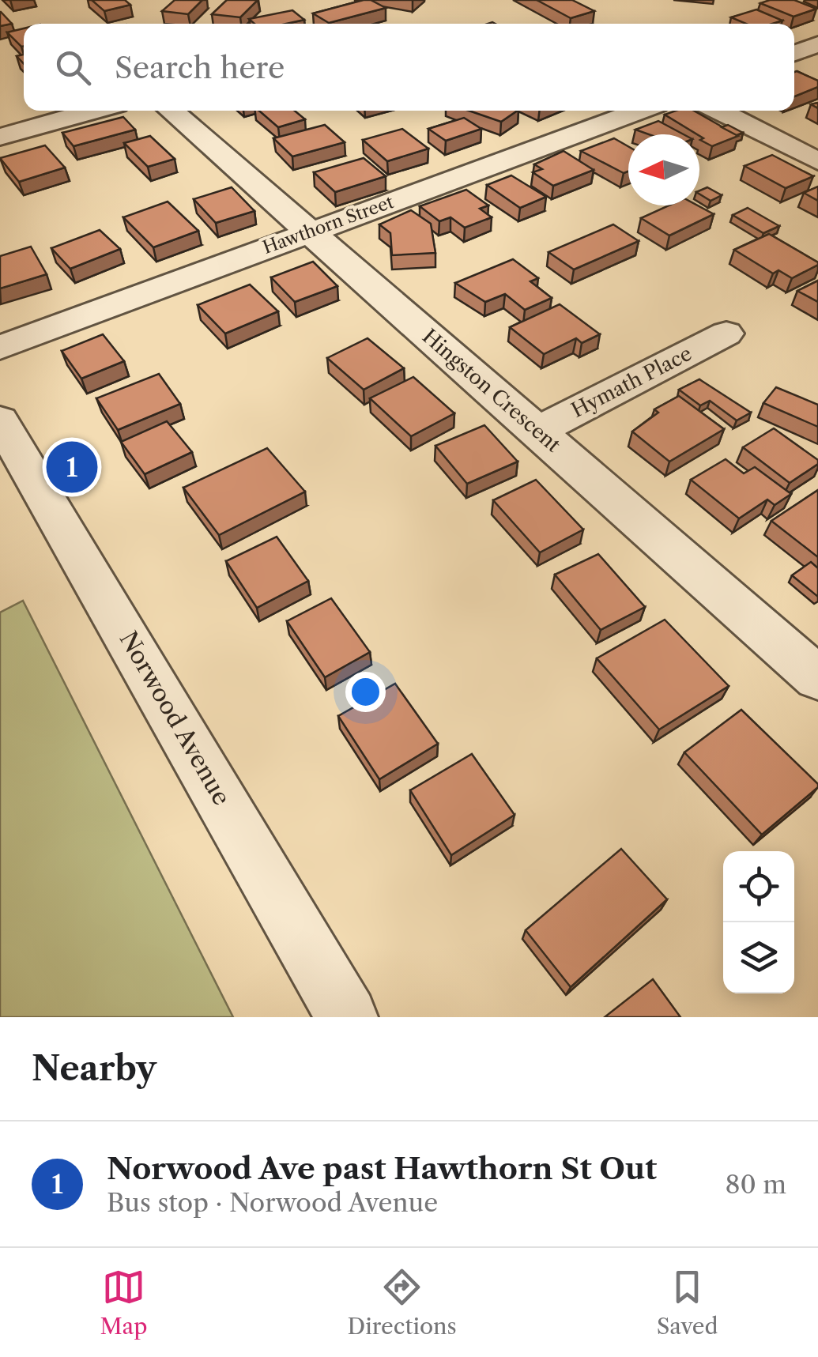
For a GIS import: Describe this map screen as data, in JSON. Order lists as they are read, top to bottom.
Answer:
{
  "streets": {
    "street": [
      "Hawthorn Street",
      "Hymath Place",
      "Hingston Crescent",
      "Norwood Avenue"
    ]
  },
  "crossings": [
    ["Hawthorn Street", "Hingston Crescent"],
    ["Hymath Place", "Hingston Crescent"]
  ],
  "north": "left",
  "page": {
    "search": "Search here",
    "pins": "1",
    "heading": "Nearby",
    "list": [
      {
        "mark": "1",
        "name": "Norwood Ave past Hawthorn St Out",
        "note": "Bus stop · Norwood Avenue",
        "value": "80 m"
      }
    ],
    "nav": ["Map", "Directions", "Saved"]
  }
}
